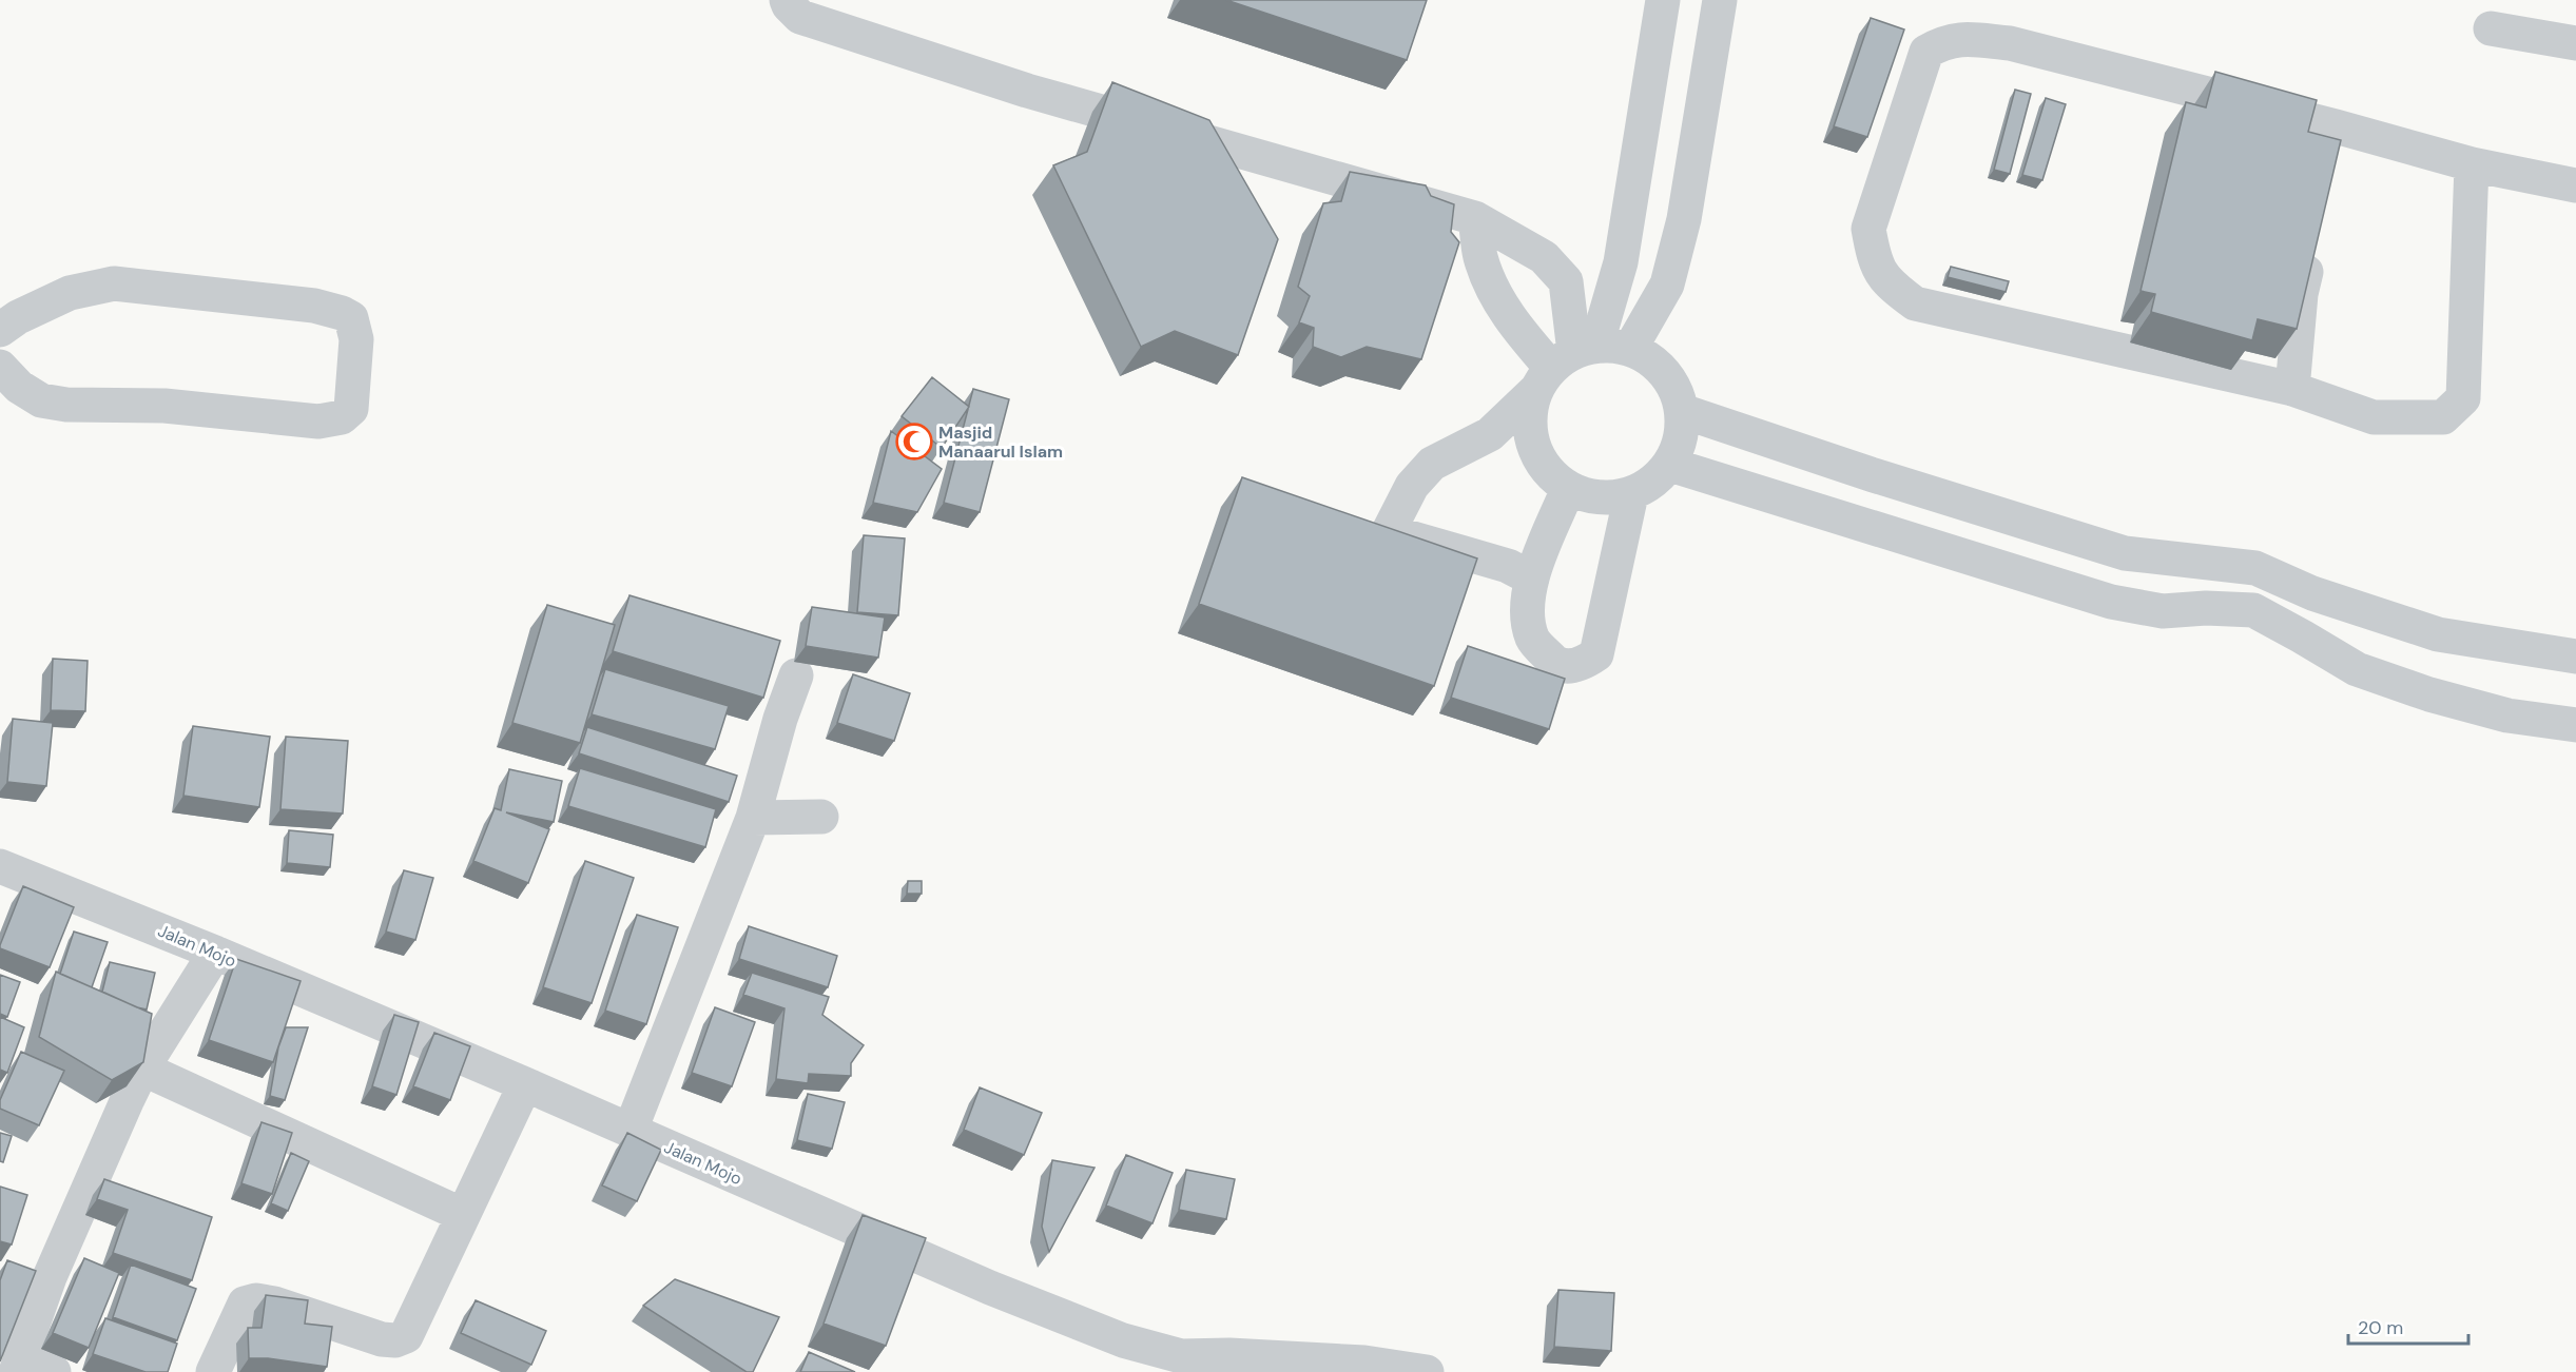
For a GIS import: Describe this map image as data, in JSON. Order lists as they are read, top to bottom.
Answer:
{
  "streets": {
    "street": ["Jalan Mojo"]
  },
  "places": {
    "mosque": ["Masjid Manaarul Islam"]
  },
  "scale_bar": "20 m"
}
